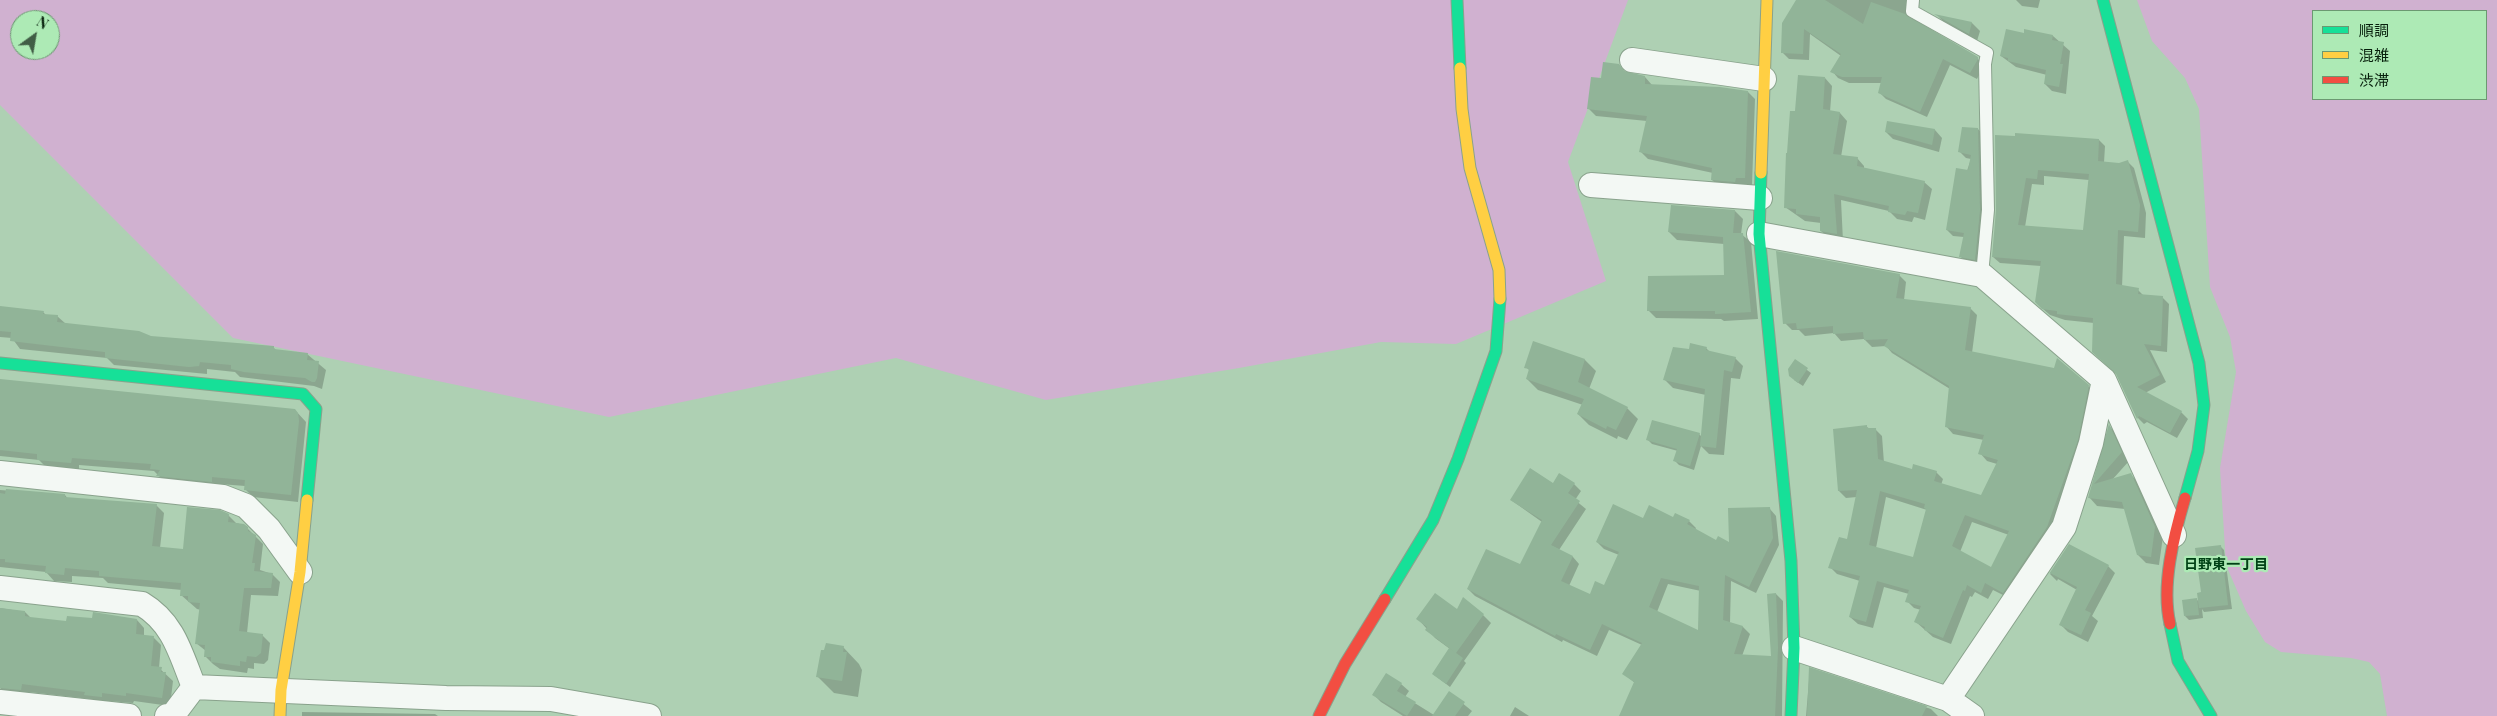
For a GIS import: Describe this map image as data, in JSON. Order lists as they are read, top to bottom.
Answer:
{
  "districts": ["日野東一丁目"],
  "legend": ["順調", "混雑", "渋滞"],
  "north": "top right"
}
